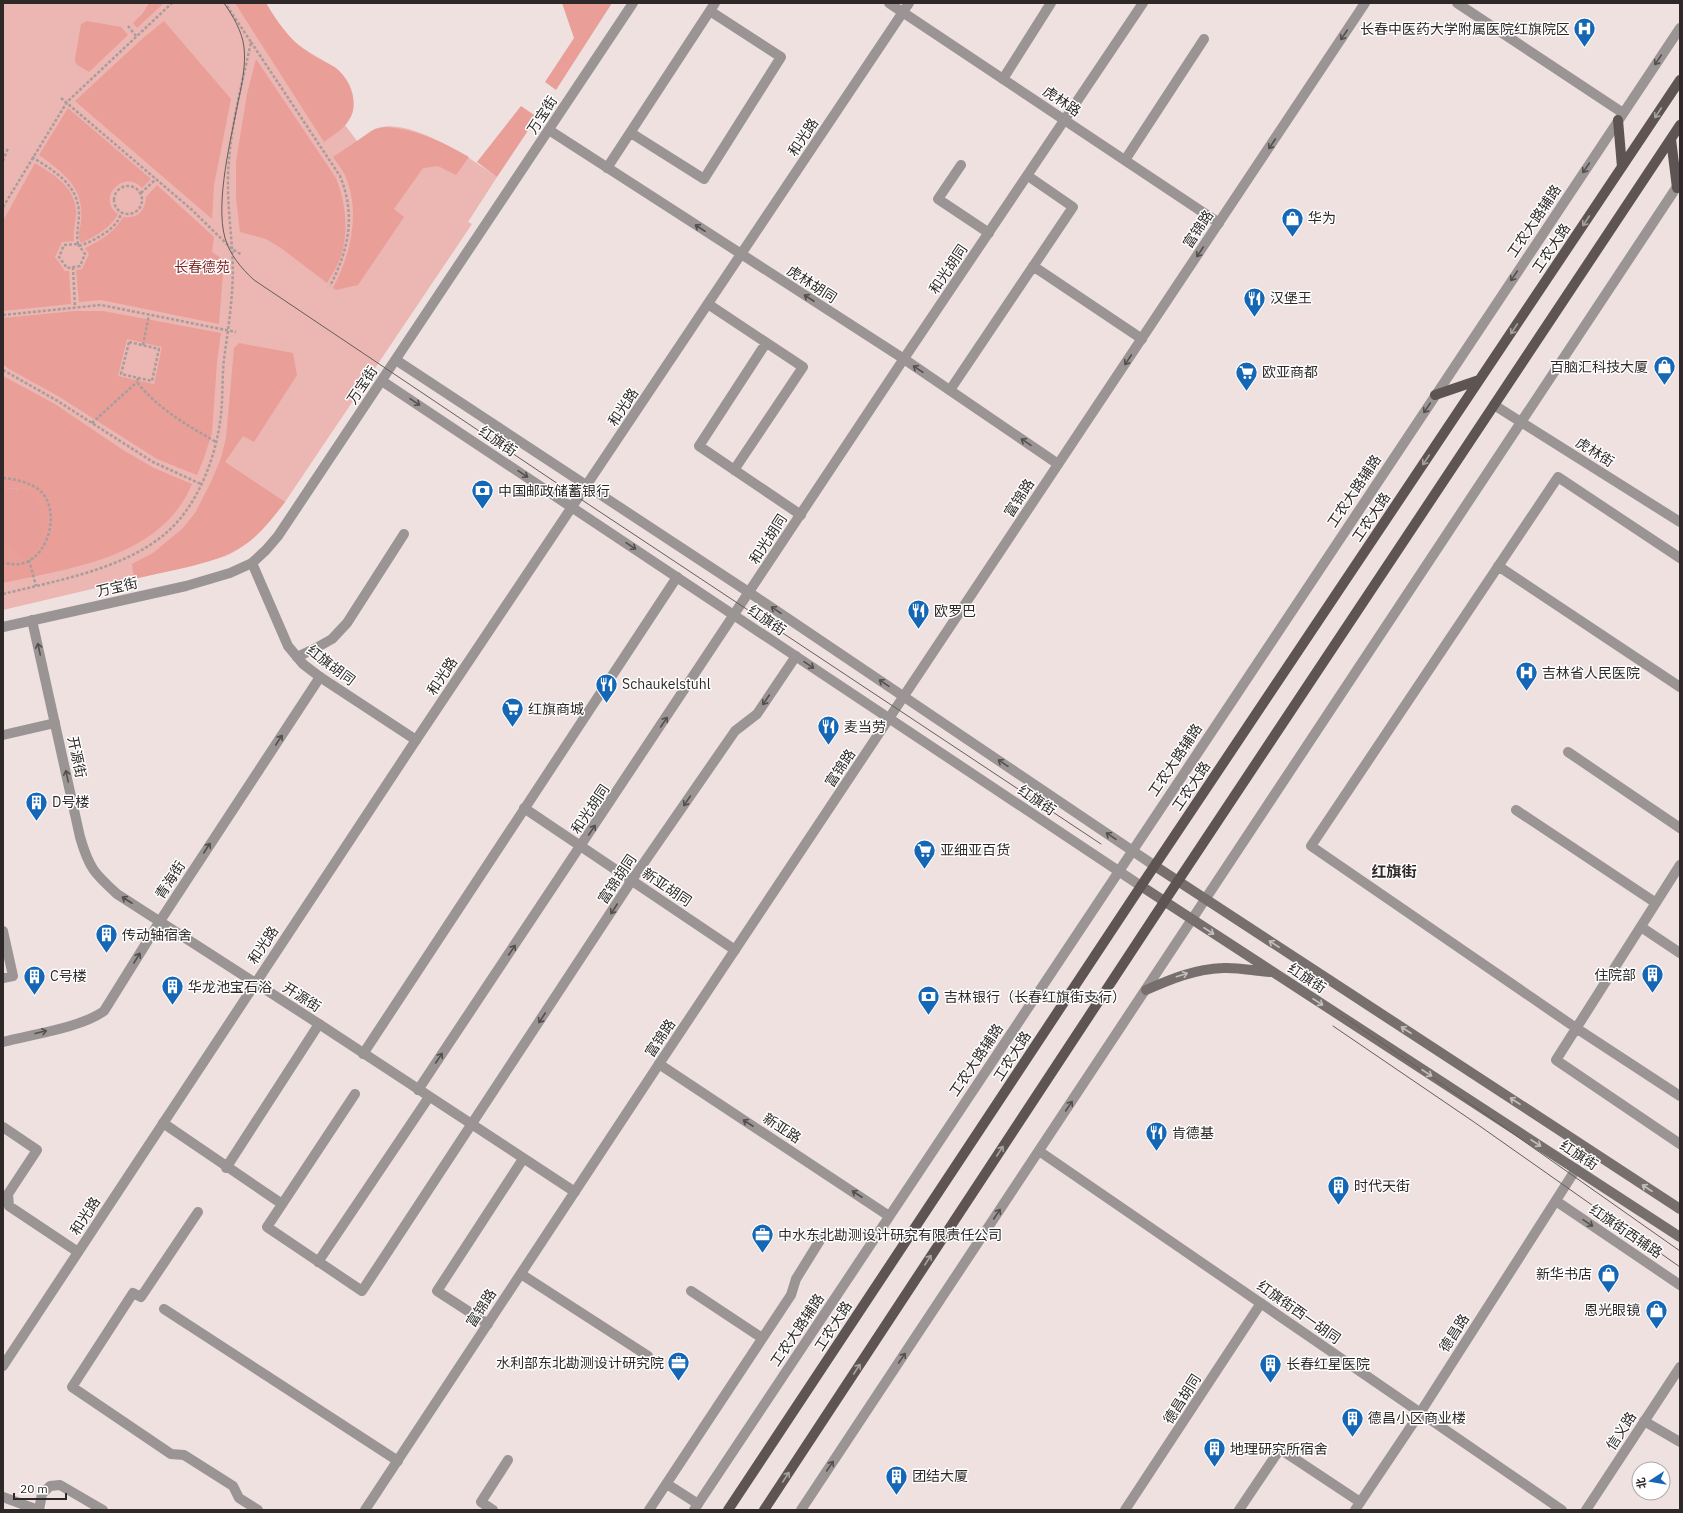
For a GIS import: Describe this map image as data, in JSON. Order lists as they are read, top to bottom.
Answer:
{
  "streets": {
    "main road": ["工农大路", "红旗街"],
    "street": [
      "虎林路",
      "万宝街",
      "和光路",
      "工农大路辅路",
      "富锦路",
      "和光胡同",
      "虎林胡同",
      "虎林街",
      "红旗胡同",
      "开源街",
      "富锦胡同",
      "青海街",
      "新亚胡同",
      "新亚路",
      "红旗街西辅路",
      "红旗街西一胡同",
      "德昌路",
      "德昌胡同",
      "信义路"
    ]
  },
  "crossings": [
    ["虎林路", "和光路"],
    ["虎林路", "富锦路"],
    ["虎林路", "和光胡同"],
    ["万宝街", "虎林胡同"],
    ["万宝街", "红旗街"],
    ["万宝街", "红旗胡同"],
    ["万宝街", "开源街"],
    ["和光路", "虎林胡同"],
    ["和光路", "红旗街"],
    ["和光路", "红旗胡同"],
    ["和光路", "开源街"],
    ["工农大路辅路", "红旗街"],
    ["工农大路辅路", "新亚路"],
    ["富锦路", "虎林胡同"],
    ["富锦路", "红旗街"],
    ["富锦路", "开源街"],
    ["富锦路", "新亚胡同"],
    ["富锦路", "新亚路"],
    ["工农大路", "红旗街"],
    ["和光胡同", "虎林胡同"],
    ["和光胡同", "红旗街"],
    ["和光胡同", "开源街"],
    ["和光胡同", "新亚胡同"],
    ["红旗街", "富锦胡同"],
    ["红旗街", "德昌路"],
    ["红旗胡同", "青海街"],
    ["开源街", "富锦胡同"],
    ["开源街", "青海街"],
    ["富锦胡同", "新亚胡同"],
    ["红旗街西辅路", "德昌路"],
    ["红旗街西一胡同", "德昌路"],
    ["红旗街西一胡同", "德昌胡同"]
  ],
  "one_way": [
    "虎林胡同",
    "开源街",
    "富锦胡同",
    "青海街",
    "新亚路",
    "红旗街西辅路"
  ],
  "districts": ["红旗街"],
  "parks": ["长春德苑"],
  "places": {
    "hospital": ["长春中医药大学附属医院红旗院区", "吉林省人民医院"],
    "shop": [
      "华为",
      "百脑汇科技大厦",
      "新华书店",
      "恩光眼镜"
    ],
    "restaurant": [
      "汉堡王",
      "欧罗巴",
      "Schaukelstuhl",
      "麦当劳",
      "肯德基"
    ],
    "supermarket": ["欧亚商都", "红旗商城", "亚细亚百货"],
    "bank": ["中国邮政储蓄银行", "吉林银行（长春红旗街支行）"],
    "building": [
      "D号楼",
      "传动轴宿舍",
      "住院部",
      "C号楼",
      "华龙池宝石浴",
      "时代天街",
      "长春红星医院",
      "德昌小区商业楼",
      "地理研究所宿舍",
      "团结大厦"
    ],
    "office": ["中水东北勘测设计研究有限责任公司", "水利部东北勘测设计研究院"]
  },
  "scale_bar": "20 m",
  "north": "left"
}
